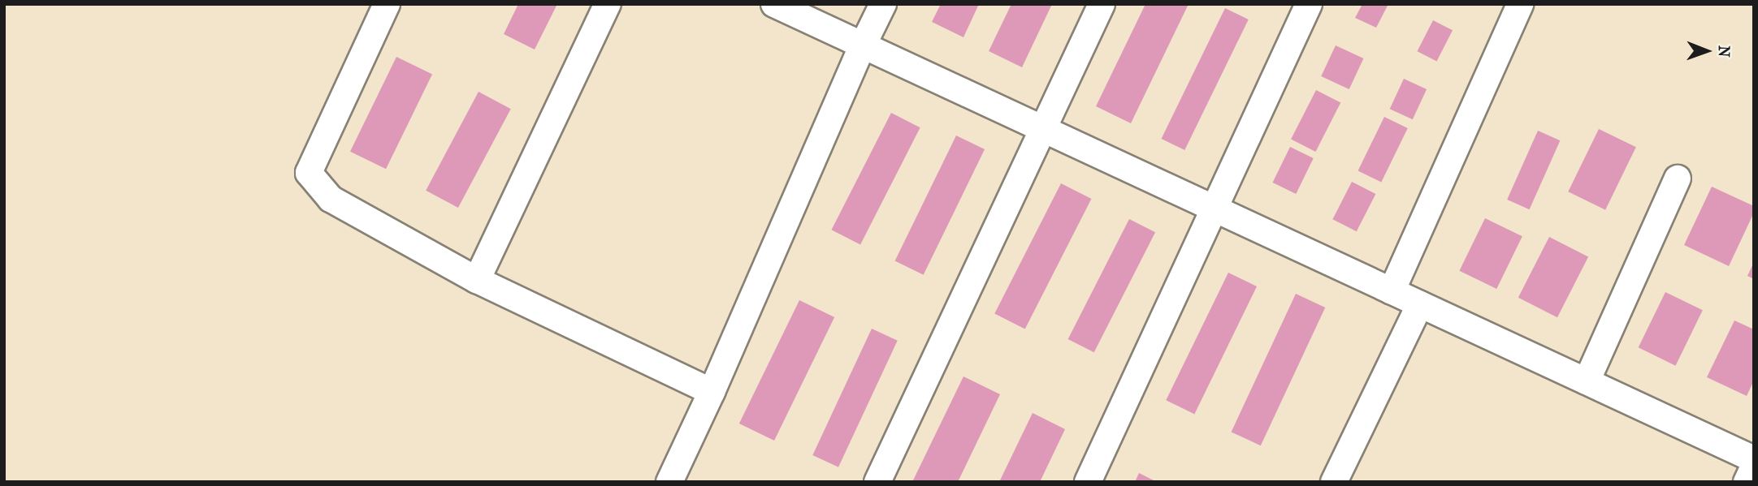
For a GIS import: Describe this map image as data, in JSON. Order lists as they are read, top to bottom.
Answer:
{
  "north": "right"
}
